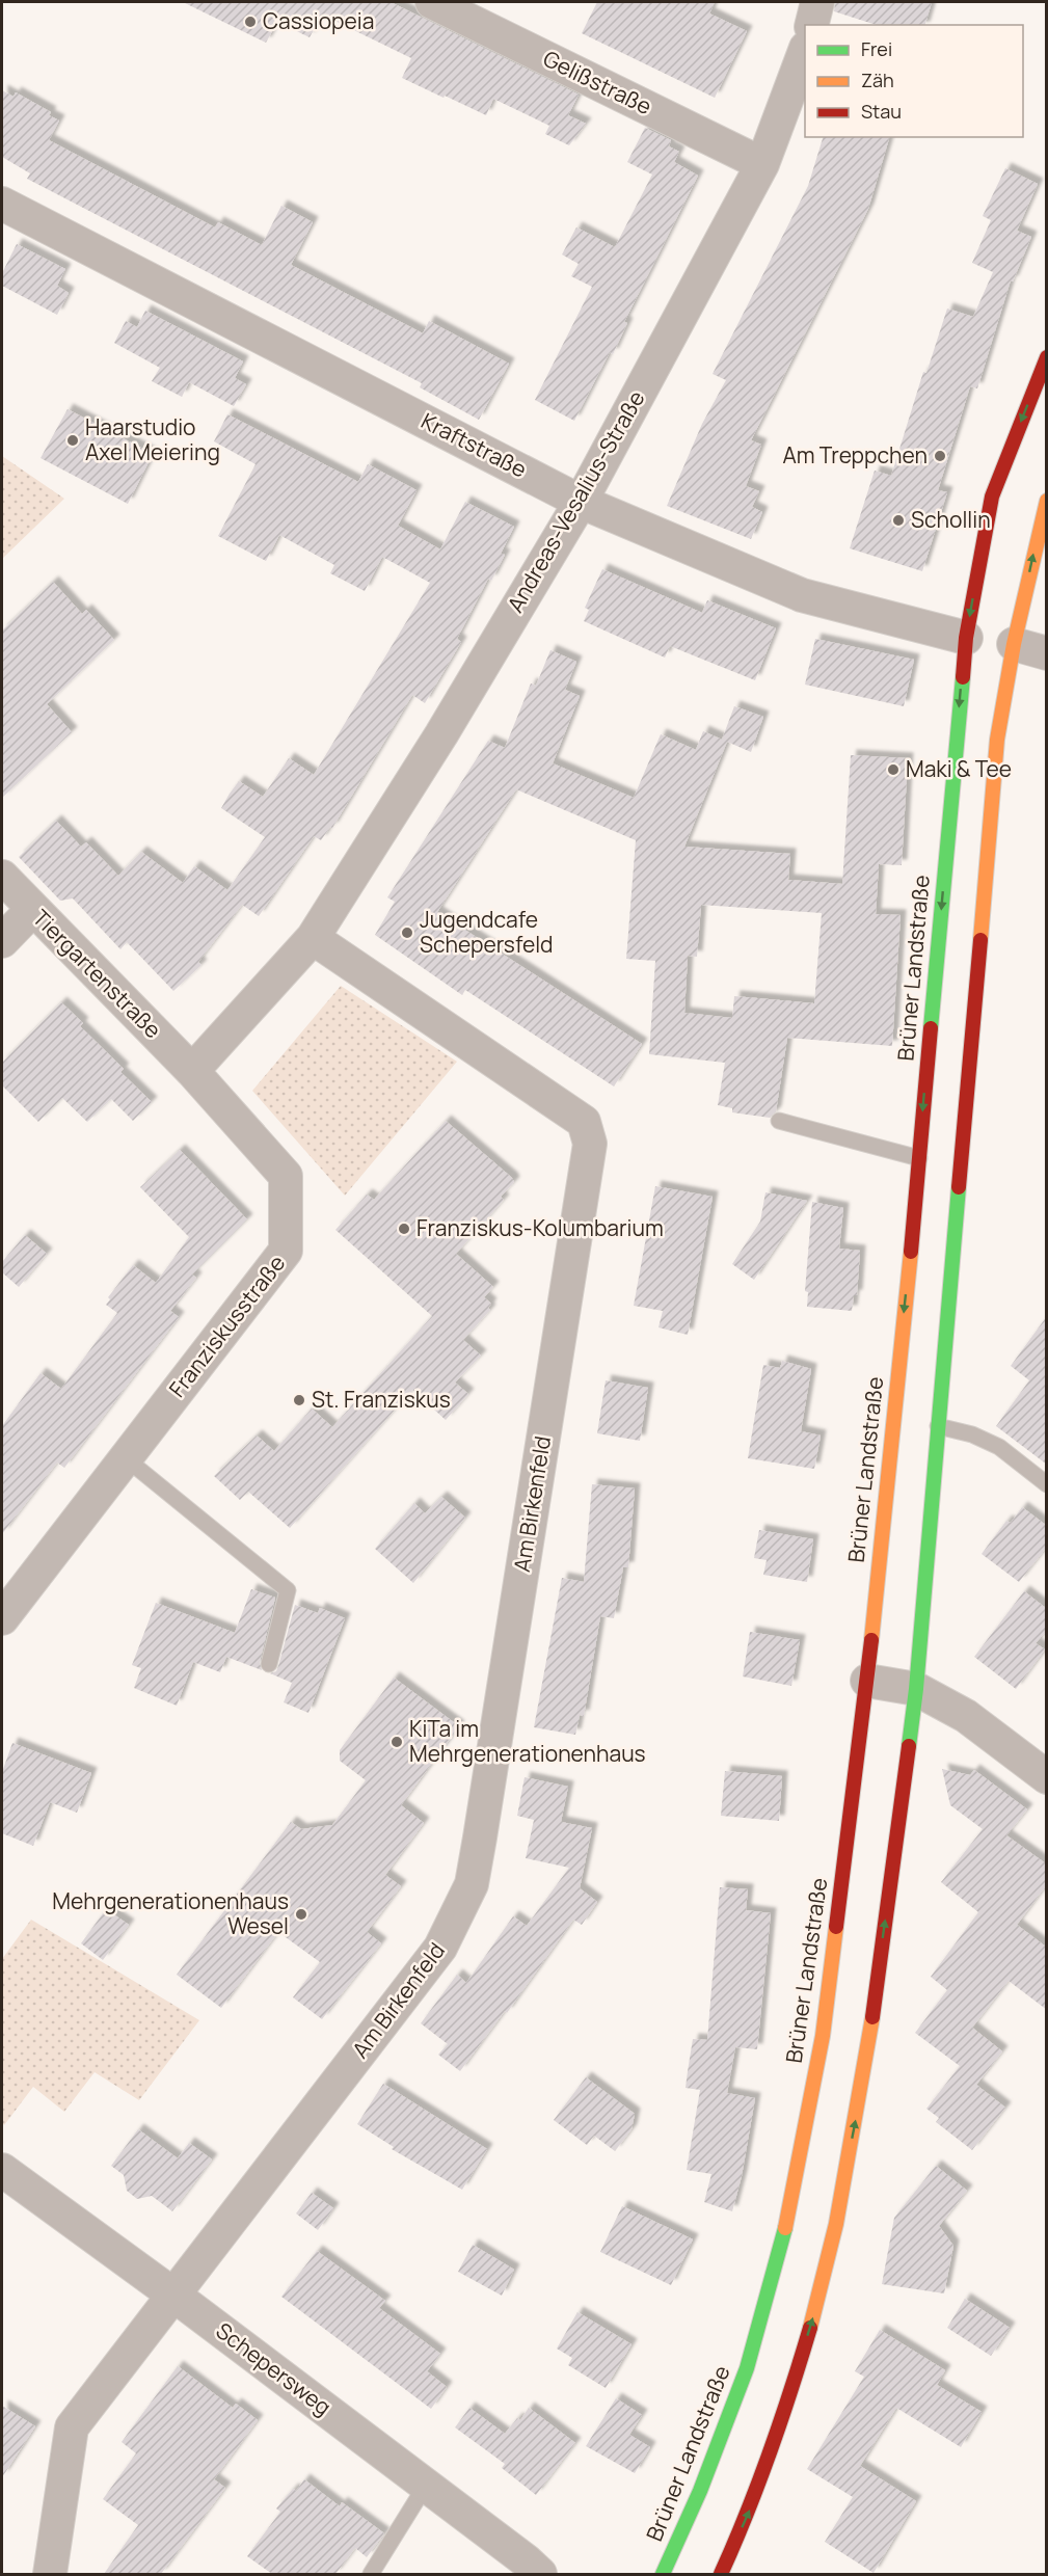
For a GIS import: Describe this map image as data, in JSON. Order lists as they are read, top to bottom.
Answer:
{
  "streets": {
    "main road": ["Brüner Landstraße"],
    "street": [
      "Gelißstraße",
      "Kraftstraße",
      "Andreas-Vesalius-Straße",
      "Tiergartenstraße",
      "Franziskusstraße",
      "Am Birkenfeld",
      "Schepersweg"
    ]
  },
  "crossings": [
    ["Gelißstraße", "Andreas-Vesalius-Straße"],
    ["Kraftstraße", "Andreas-Vesalius-Straße"],
    ["Kraftstraße", "Brüner Landstraße"],
    ["Andreas-Vesalius-Straße", "Am Birkenfeld"],
    ["Tiergartenstraße", "Franziskusstraße"],
    ["Am Birkenfeld", "Schepersweg"]
  ],
  "places": [
    "Cassiopeia",
    "Haarstudio Axel Meiering",
    "Am Treppchen",
    "Schollin",
    "Maki & Tee",
    "Jugendcafe Schepersfeld",
    "Franziskus-Kolumbarium",
    "St. Franziskus",
    "KiTa im Mehrgenerationenhaus",
    "Mehrgenerationenhaus Wesel"
  ],
  "legend": ["Frei", "Zäh", "Stau"]
}
